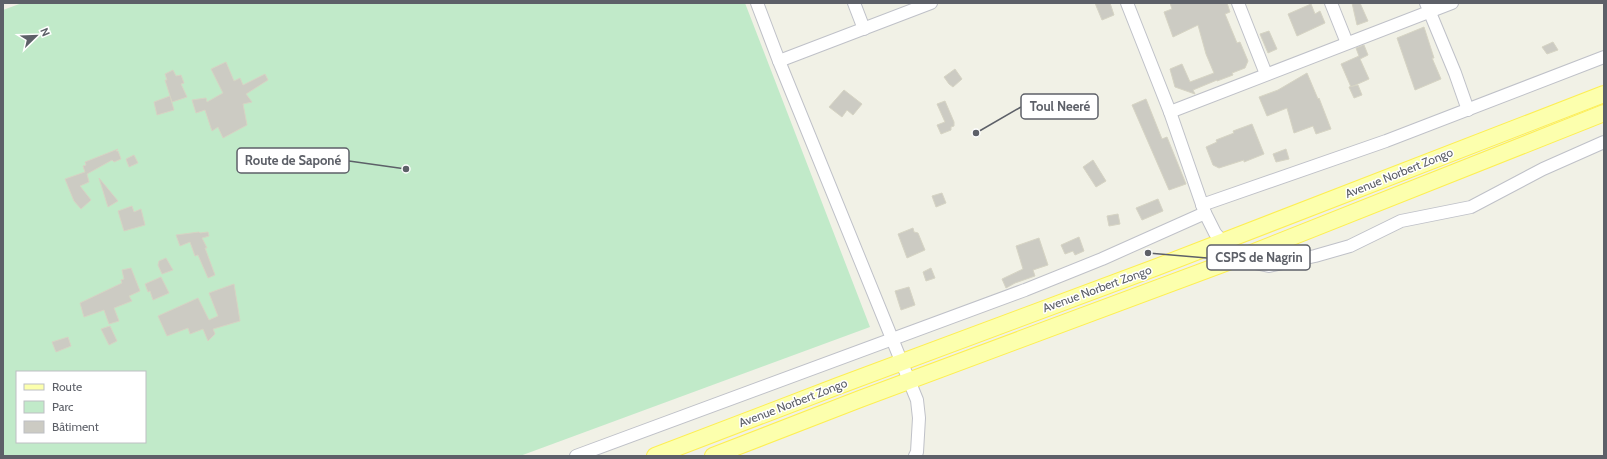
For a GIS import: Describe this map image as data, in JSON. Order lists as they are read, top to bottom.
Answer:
{
  "streets": {
    "main road": ["Avenue Norbert Zongo"]
  },
  "places": ["Toul Neeré", "Route de Saponé", "CSPS de Nagrin"],
  "legend": ["Route", "Parc", "Bâtiment"],
  "north": "top right"
}
